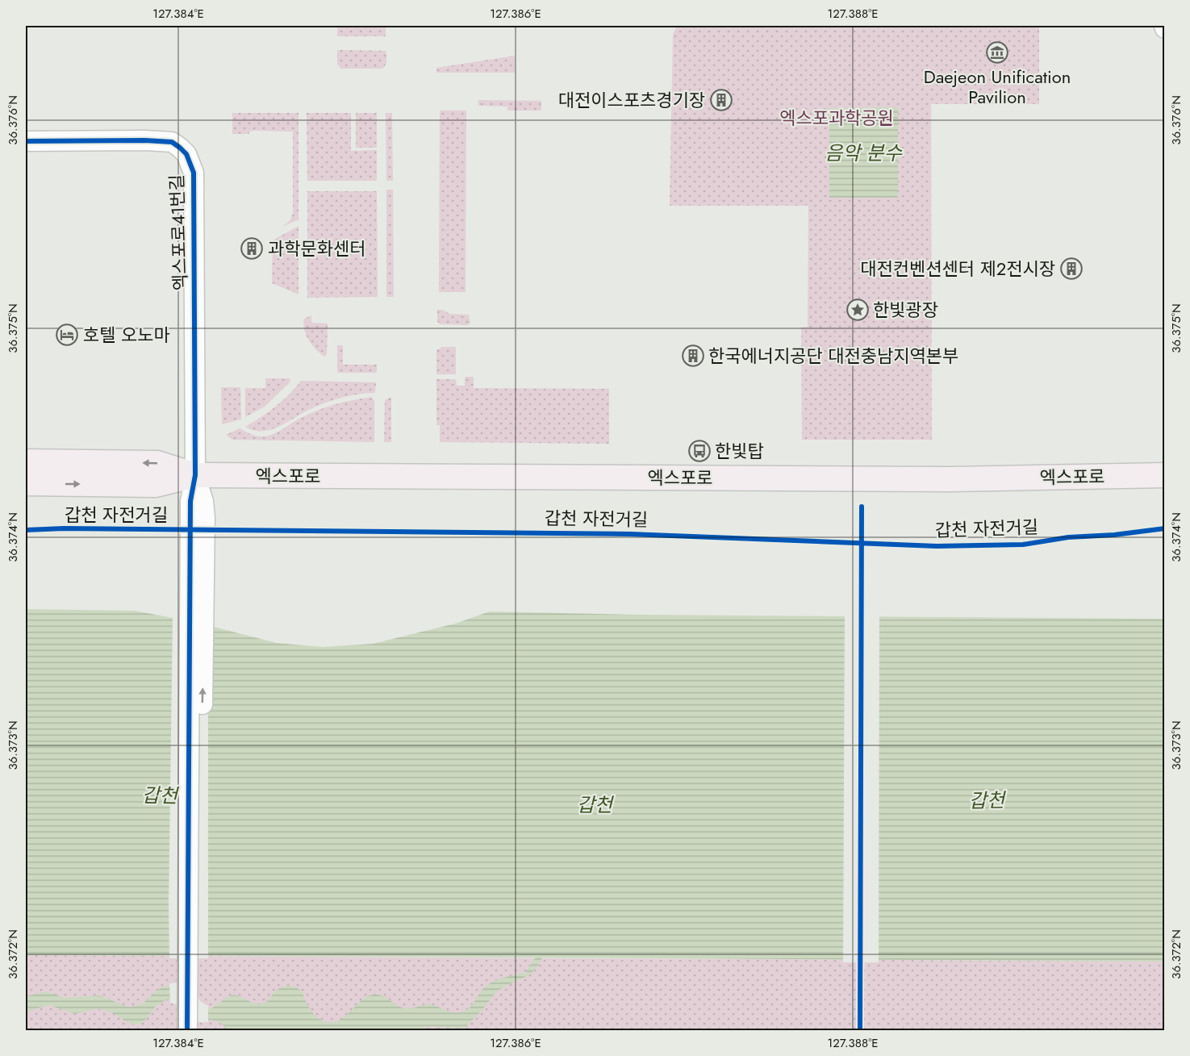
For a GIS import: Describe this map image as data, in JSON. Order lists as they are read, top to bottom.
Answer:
{
  "streets": {
    "main road": ["엑스포로"],
    "street": ["엑스포로41번길"],
    "cycle path": ["갑천 자전거길"]
  },
  "crossings": [
    ["엑스포로41번길", "엑스포로"]
  ],
  "water": ["음악 분수", "갑천"],
  "parks": ["엑스포과학공원"],
  "places": {
    "museum": ["Daejeon Unification Pavilion"],
    "building": [
      "대전이스포츠경기장",
      "과학문화센터",
      "대전컨벤션센터 제2전시장",
      "한국에너지공단 대전충남지역본부"
    ],
    "place": ["한빛광장"],
    "hotel": ["호텔 오노마"],
    "bus stop": ["한빛탑"]
  },
  "coordinates": [
    "127.384°E",
    "127.386°E",
    "127.388°E",
    "36.376°N",
    "36.375°N",
    "36.374°N",
    "36.373°N",
    "36.372°N"
  ]
}
